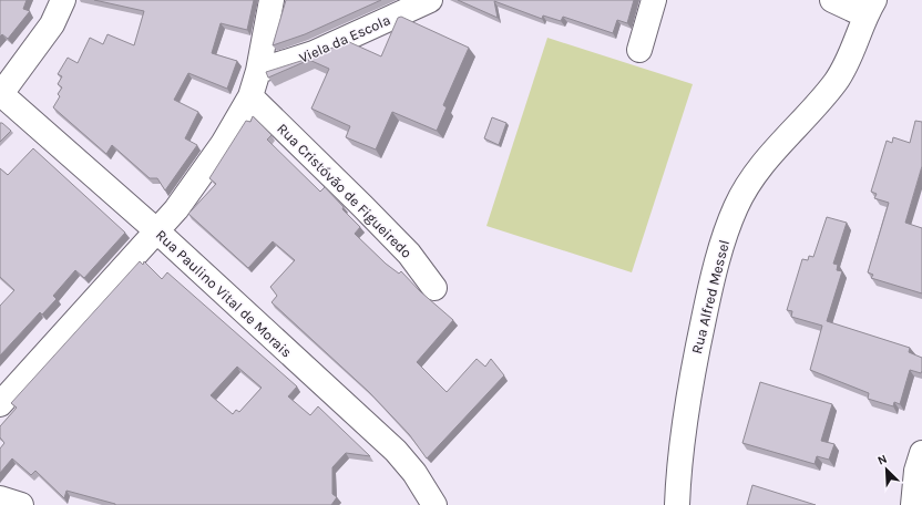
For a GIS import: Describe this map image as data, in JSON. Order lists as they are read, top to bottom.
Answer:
{
  "streets": {
    "street": [
      "Viela da Escola",
      "Rua Cristóvão de Figueiredo",
      "Rua Paulino Vital de Morais",
      "Rua Alfred Messel"
    ]
  },
  "north": "top left"
}
